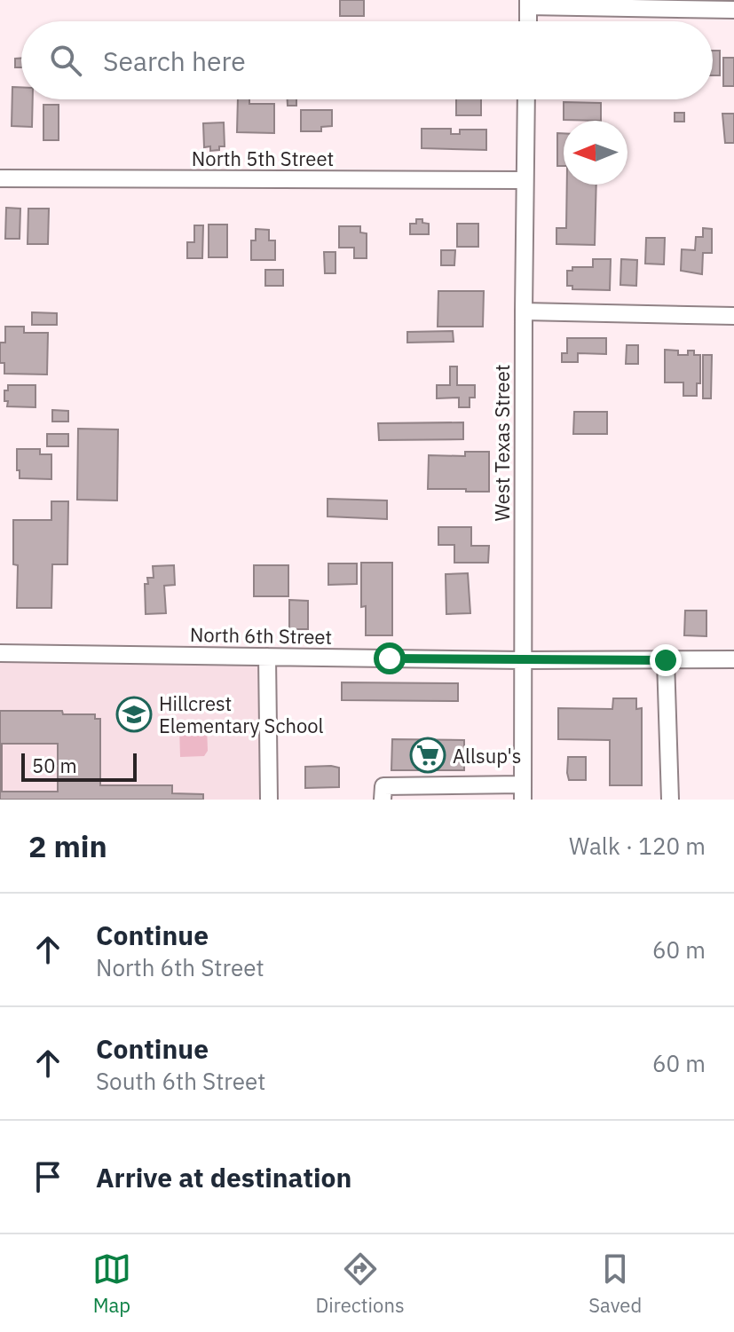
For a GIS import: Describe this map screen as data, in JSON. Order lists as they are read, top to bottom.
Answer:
{
  "streets": {
    "street": ["North 5th Street", "West Texas Street", "North 6th Street"]
  },
  "crossings": [
    ["North 5th Street", "West Texas Street"],
    ["West Texas Street", "North 6th Street"]
  ],
  "places": {
    "school or university": ["Hillcrest Elementary School"],
    "supermarket": ["Allsup's"]
  },
  "scale_bar": "50 m",
  "north": "left",
  "page": {
    "search": "Search here",
    "scale": "50 m",
    "heading": ["2 min", "Walk · 120 m"],
    "list": [
      ["Continue", "North 6th Street", "60 m"],
      ["Continue", "South 6th Street", "60 m"],
      "Arrive at destination"
    ],
    "nav": ["Map", "Directions", "Saved"]
  }
}
